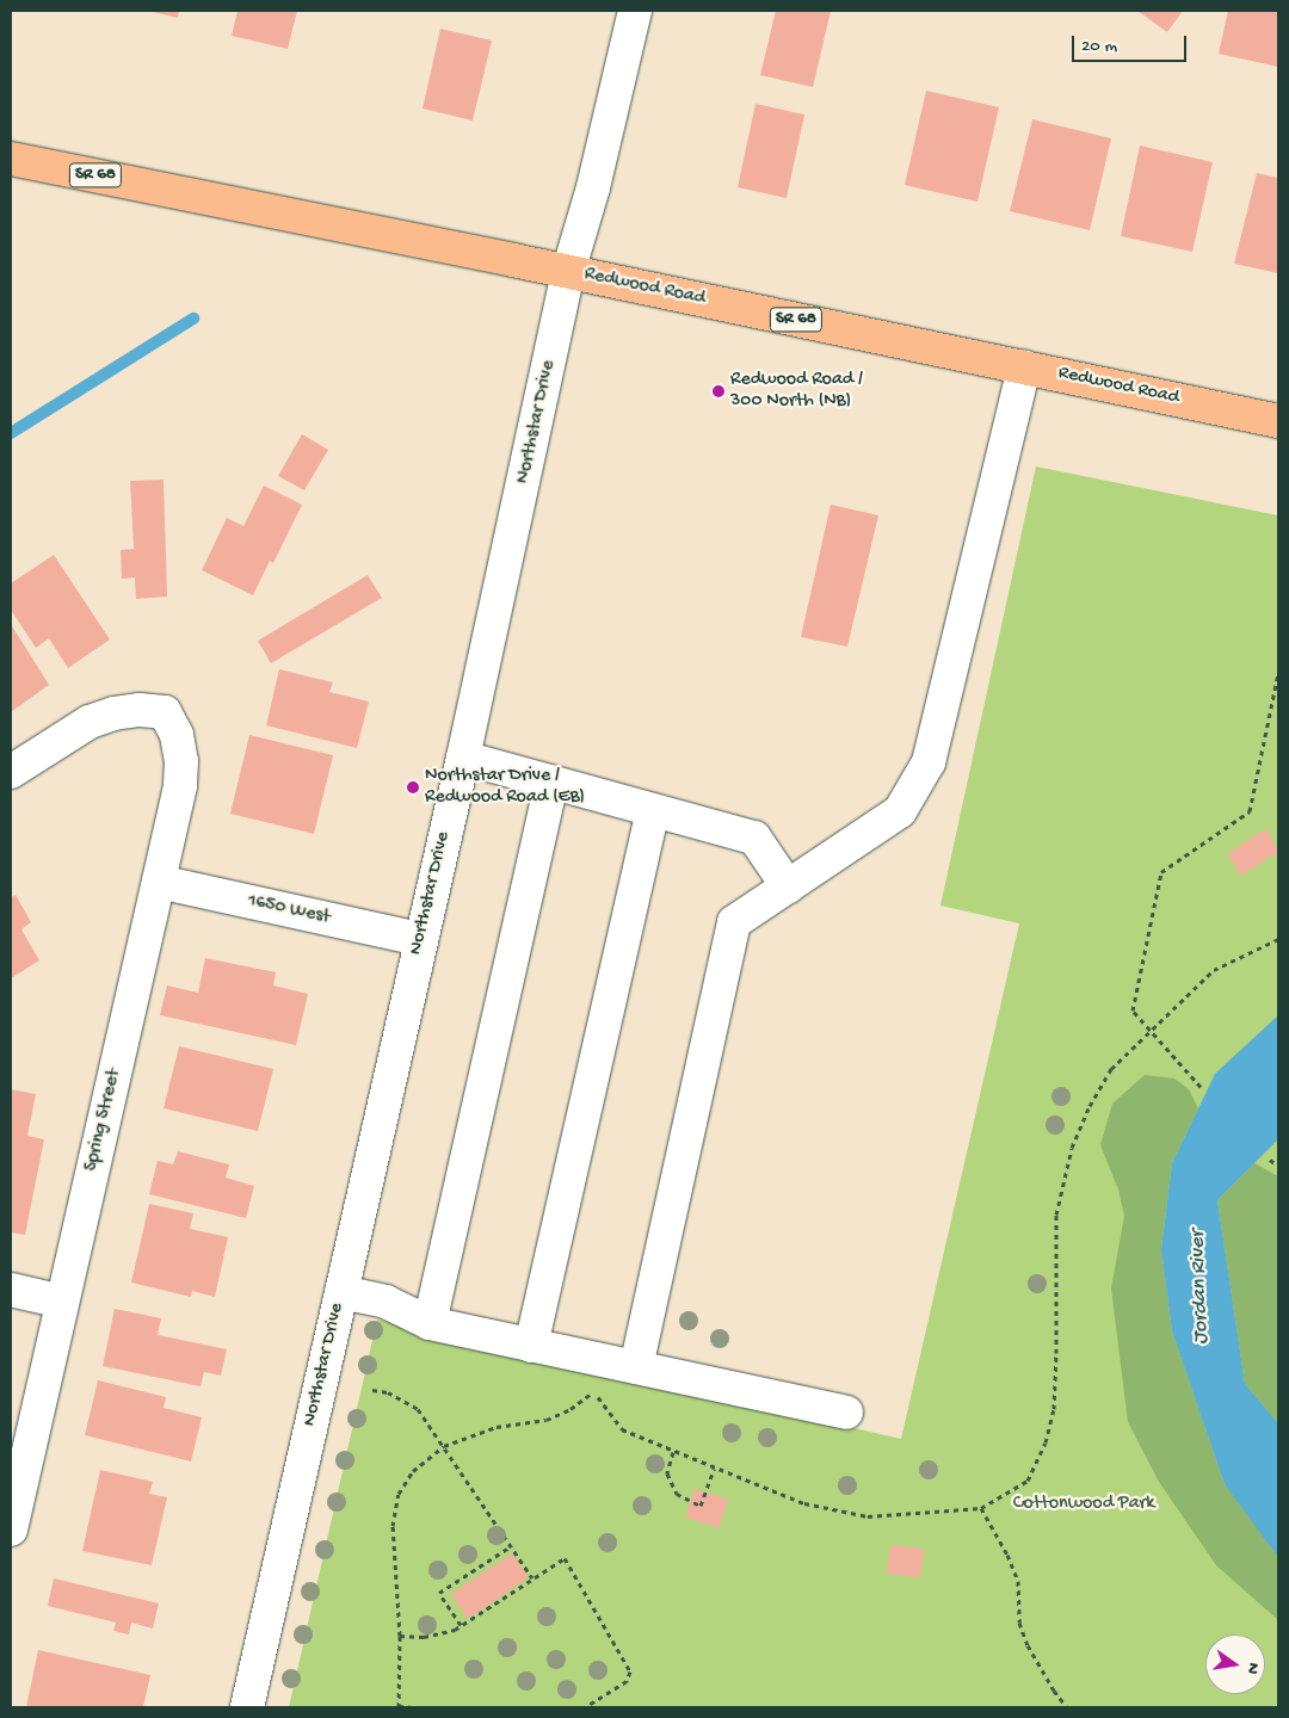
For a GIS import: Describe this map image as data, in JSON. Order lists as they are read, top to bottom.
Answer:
{
  "streets": {
    "main road": ["SR 68", "Redwood Road"],
    "street": ["Northstar Drive", "1650 West", "Spring Street"]
  },
  "crossings": [
    ["Redwood Road", "Northstar Drive"],
    ["Northstar Drive", "1650 West"],
    ["1650 West", "Spring Street"]
  ],
  "water": ["Jordan River"],
  "parks": ["Cottonwood Park"],
  "places": ["Redwood Road / 300 North (NB)", "Northstar Drive / Redwood Road (EB)"],
  "scale_bar": "20 m",
  "north": "right"
}
